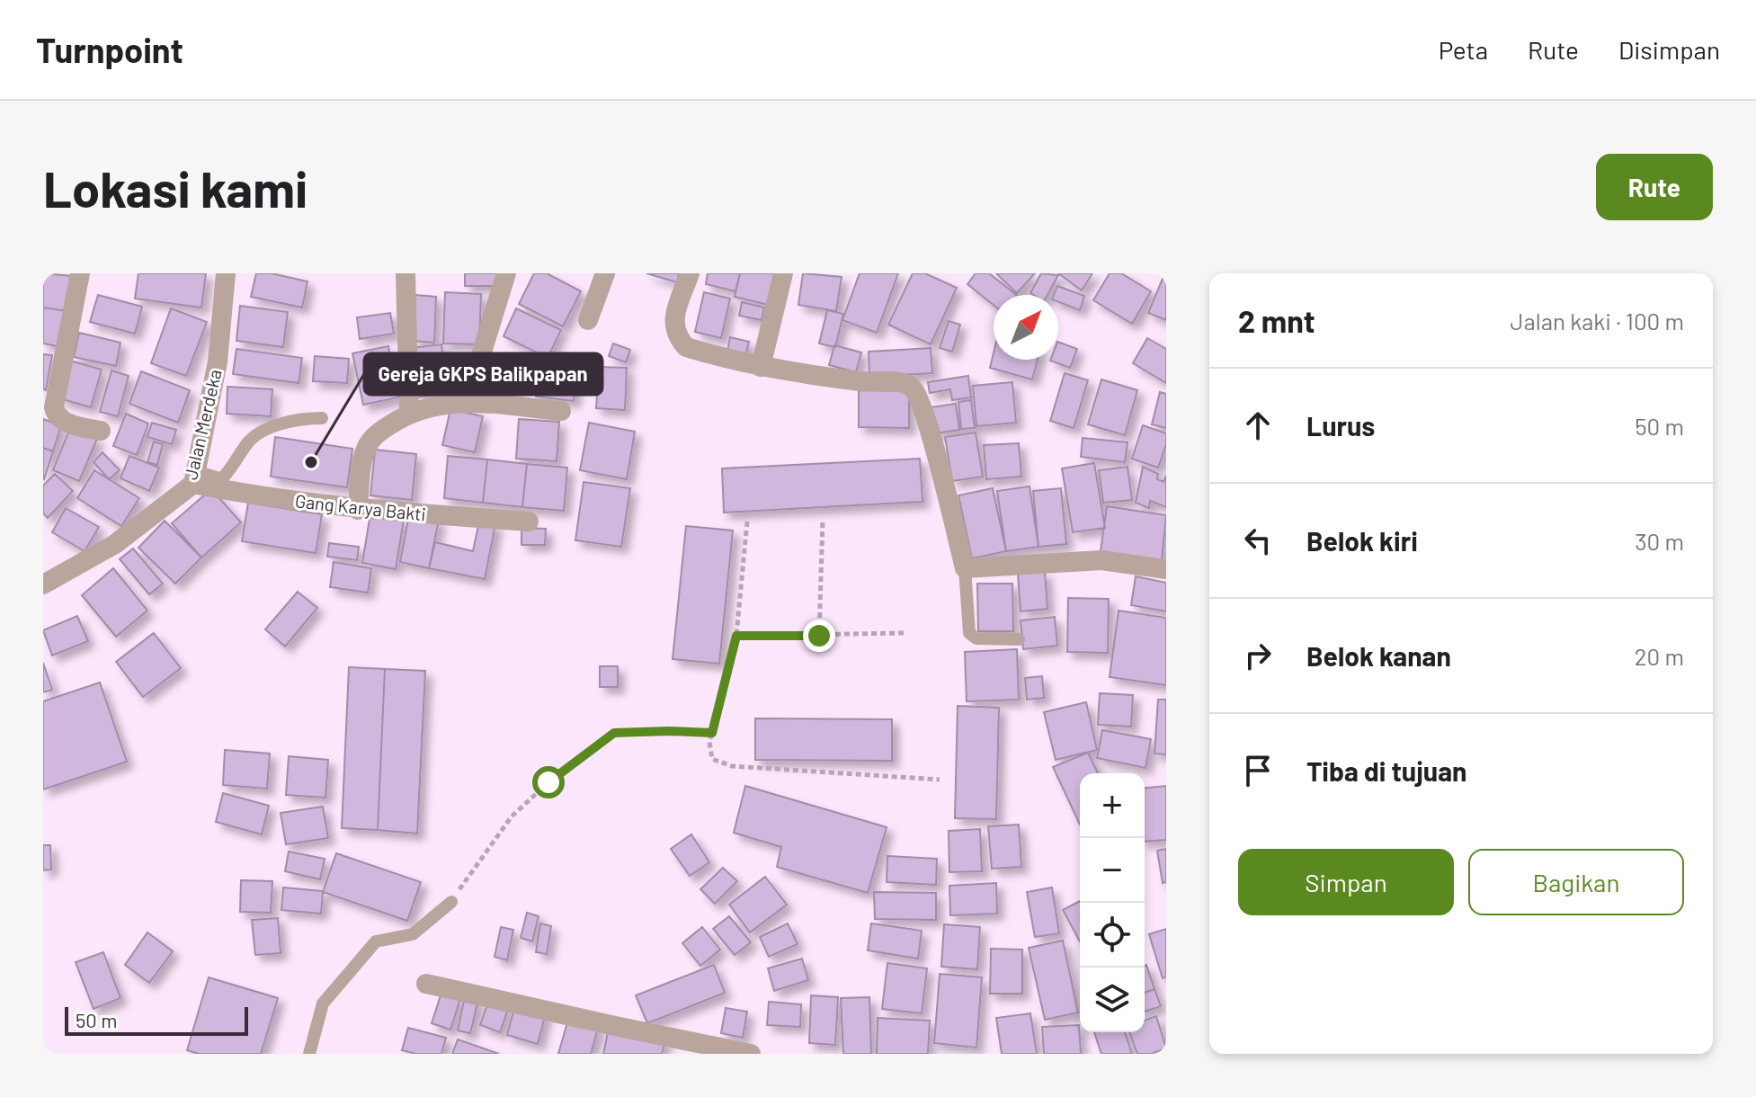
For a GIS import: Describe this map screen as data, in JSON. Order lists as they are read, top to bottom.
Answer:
{
  "streets": {
    "street": ["Jalan Merdeka", "Gang Karya Bakti"]
  },
  "crossings": [
    ["Jalan Merdeka", "Gang Karya Bakti"]
  ],
  "places": ["Gereja GKPS Balikpapan"],
  "scale_bar": "50 m",
  "north": "top right",
  "page": {
    "header": "Turnpoint",
    "nav": ["Peta", "Rute", "Disimpan"],
    "buttons": [
      "Rute",
      ["Simpan", "Bagikan"]
    ],
    "title": "Lokasi kami",
    "heading": ["2 mnt", "Jalan kaki · 100 m"],
    "list": [
      ["Lurus", "50 m"],
      ["Belok kiri", "30 m"],
      ["Belok kanan", "20 m"],
      "Tiba di tujuan"
    ],
    "map_buttons": ["+", "−"],
    "scale": "50 m"
  }
}
